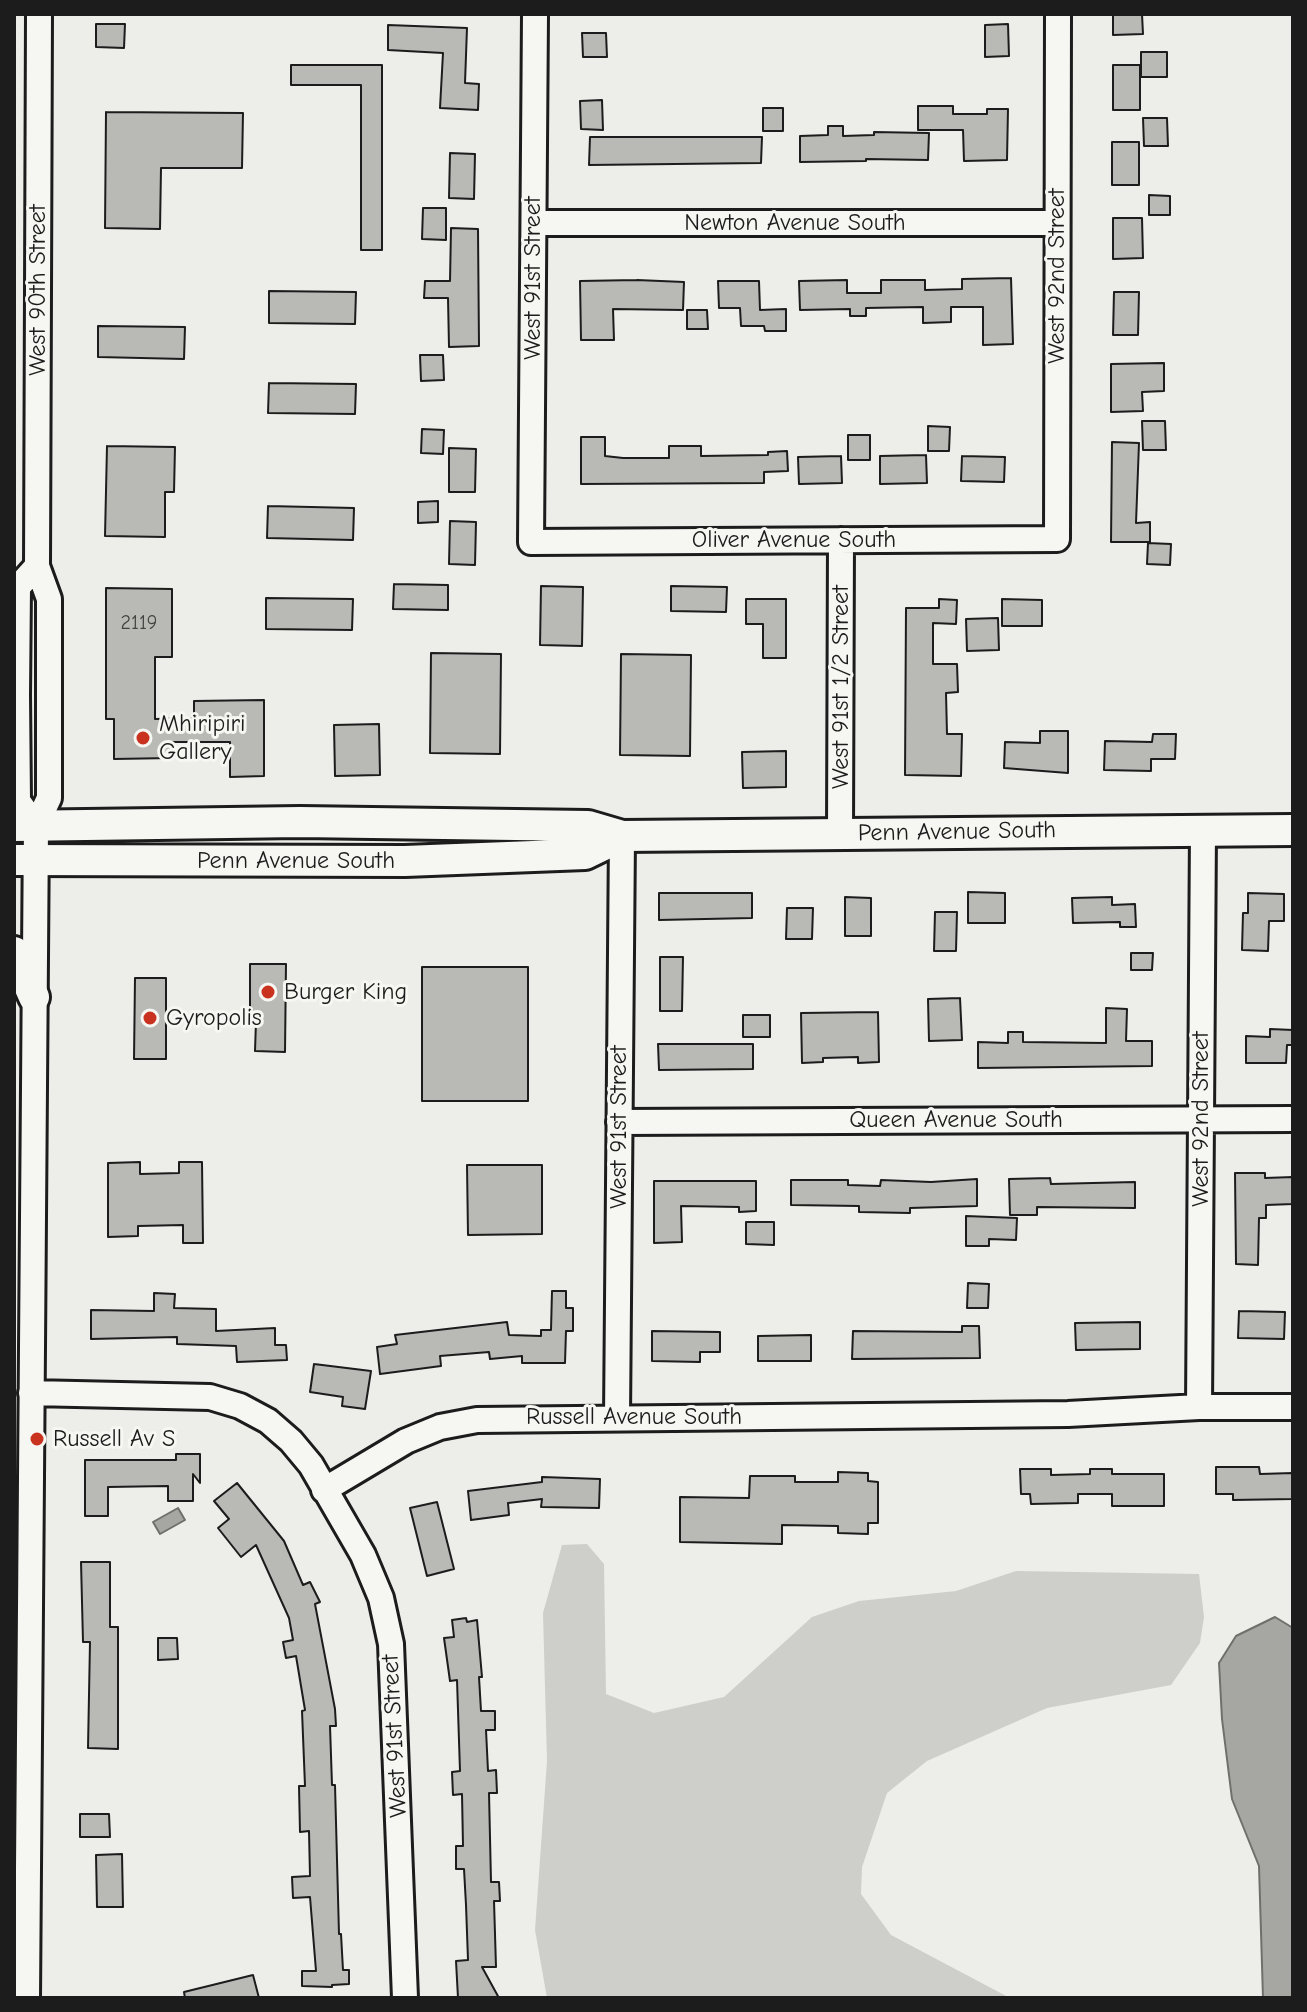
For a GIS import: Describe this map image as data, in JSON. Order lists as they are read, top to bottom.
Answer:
{
  "streets": {
    "main road": ["Penn Avenue South"],
    "street": [
      "Newton Avenue South",
      "West 92nd Street",
      "West 91st Street",
      "West 90th Street",
      "Oliver Avenue South",
      "West 91st 1/2 Street",
      "Queen Avenue South",
      "Russell Avenue South"
    ]
  },
  "crossings": [
    ["Newton Avenue South", "West 92nd Street"],
    ["Newton Avenue South", "West 91st Street"],
    ["West 92nd Street", "Oliver Avenue South"],
    ["West 92nd Street", "Penn Avenue South"],
    ["West 92nd Street", "Queen Avenue South"],
    ["West 92nd Street", "Russell Avenue South"],
    ["West 91st Street", "Oliver Avenue South"],
    ["West 91st Street", "Penn Avenue South"],
    ["West 91st Street", "Queen Avenue South"],
    ["West 91st Street", "Russell Avenue South"],
    ["West 90th Street", "Penn Avenue South"],
    ["Oliver Avenue South", "West 91st 1/2 Street"],
    ["West 91st 1/2 Street", "Penn Avenue South"]
  ],
  "places": [
    "Mhiripiri Gallery",
    "Burger King",
    "Gyropolis",
    "Russell Av S"
  ],
  "house_numbers": ["2119"]
}
